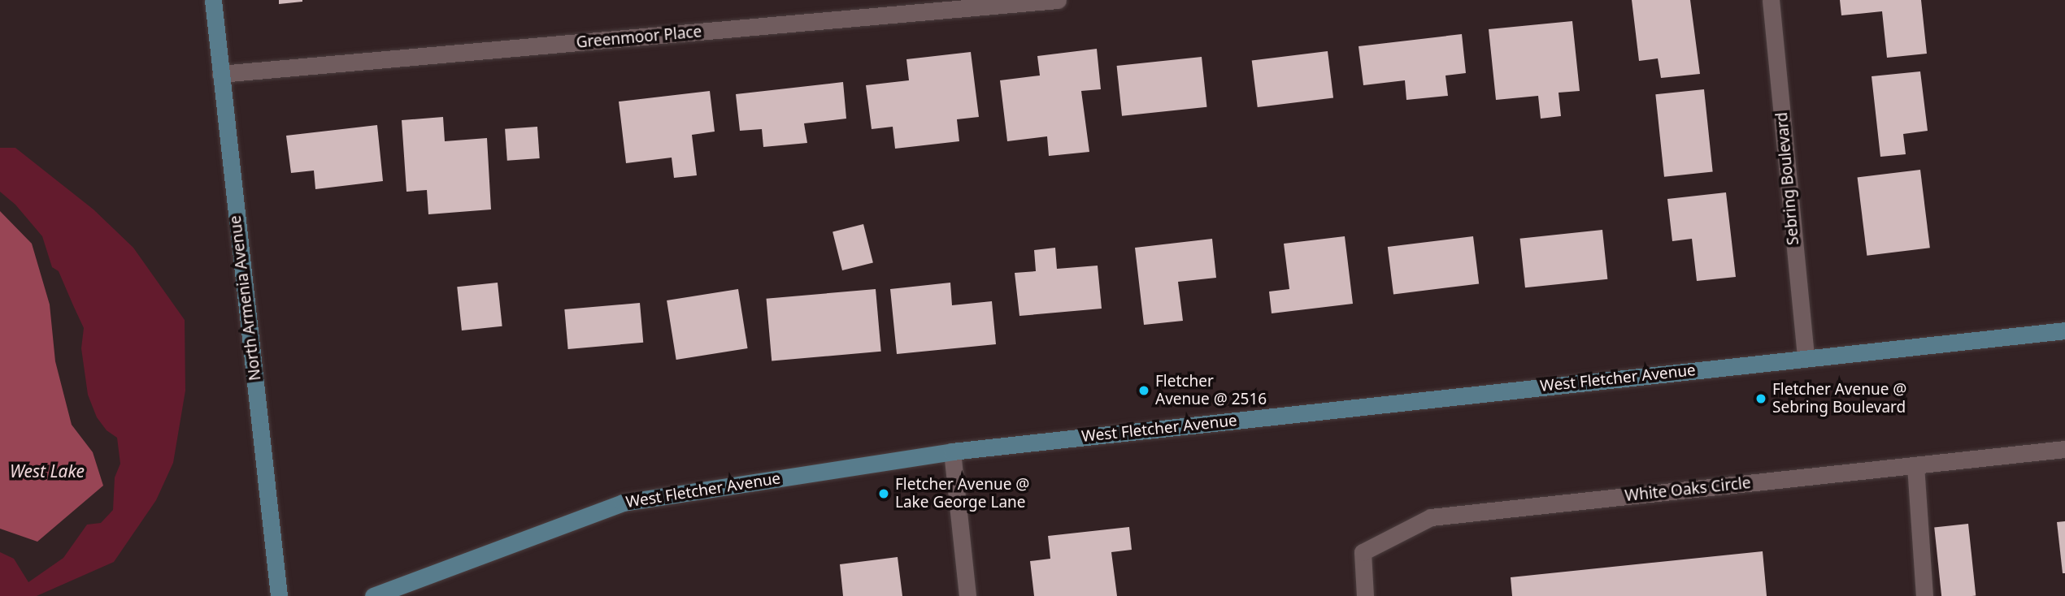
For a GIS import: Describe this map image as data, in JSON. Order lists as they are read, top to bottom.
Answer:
{
  "streets": {
    "main road": ["North Armenia Avenue", "West Fletcher Avenue"],
    "street": ["Greenmoor Place", "Sebring Boulevard", "White Oaks Circle"]
  },
  "crossings": [
    ["Greenmoor Place", "North Armenia Avenue"],
    ["Sebring Boulevard", "West Fletcher Avenue"]
  ],
  "water": ["West Lake"],
  "places": ["Fletcher Avenue @ 2516", "Fletcher Avenue @ Sebring Boulevard", "Fletcher Avenue @ Lake George Lane"]
}
